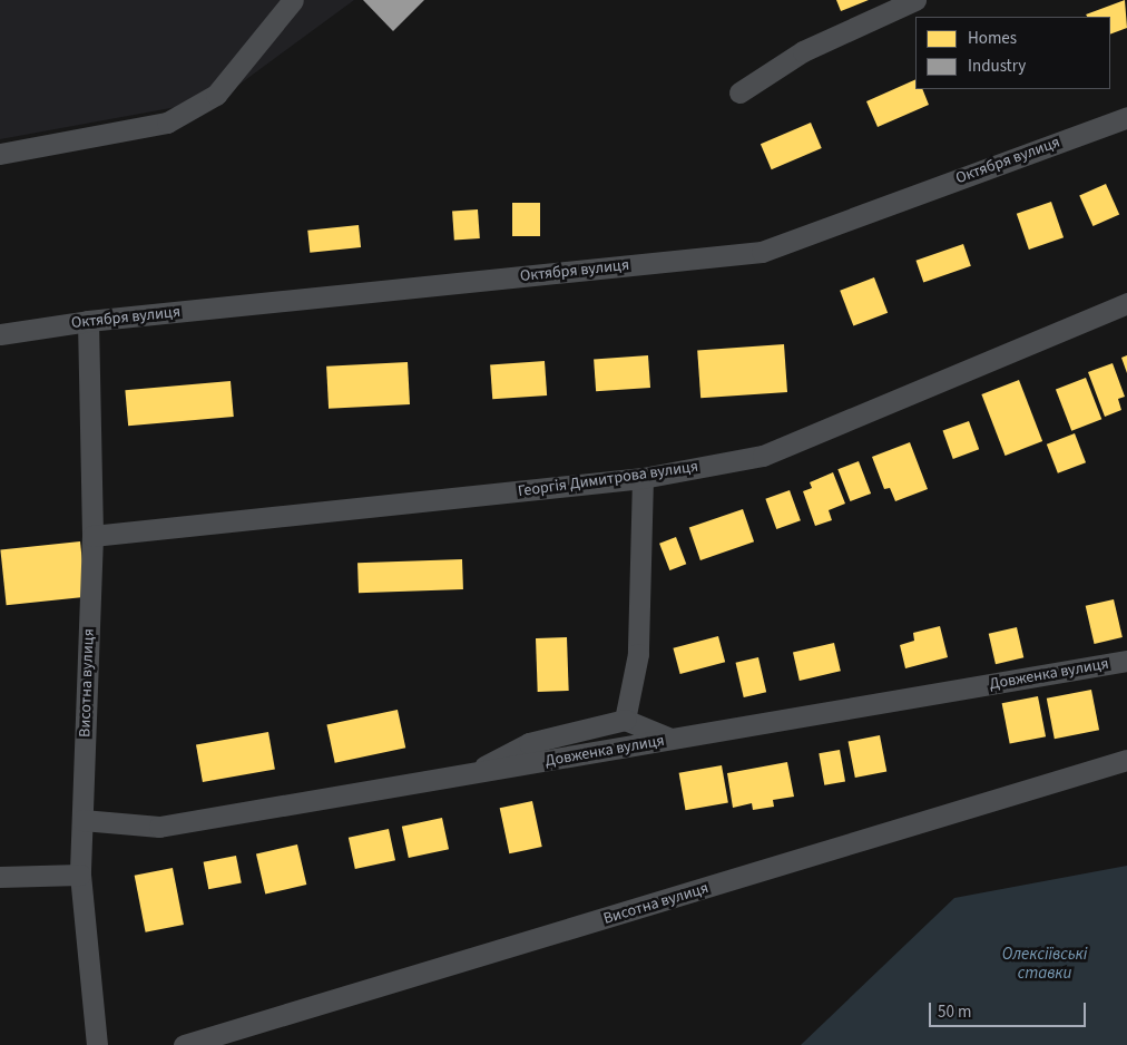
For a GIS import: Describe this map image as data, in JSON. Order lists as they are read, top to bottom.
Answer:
{
  "streets": {
    "street": [
      "Октября вулиця",
      "Георгія Димитрова вулиця",
      "Довженка вулиця",
      "Висотна вулиця"
    ]
  },
  "crossings": [
    ["Октября вулиця", "Висотна вулиця"],
    ["Георгія Димитрова вулиця", "Висотна вулиця"],
    ["Довженка вулиця", "Висотна вулиця"]
  ],
  "water": ["Олексіївські ставки"],
  "legend": ["Homes", "Industry"],
  "scale_bar": "50 m"
}
